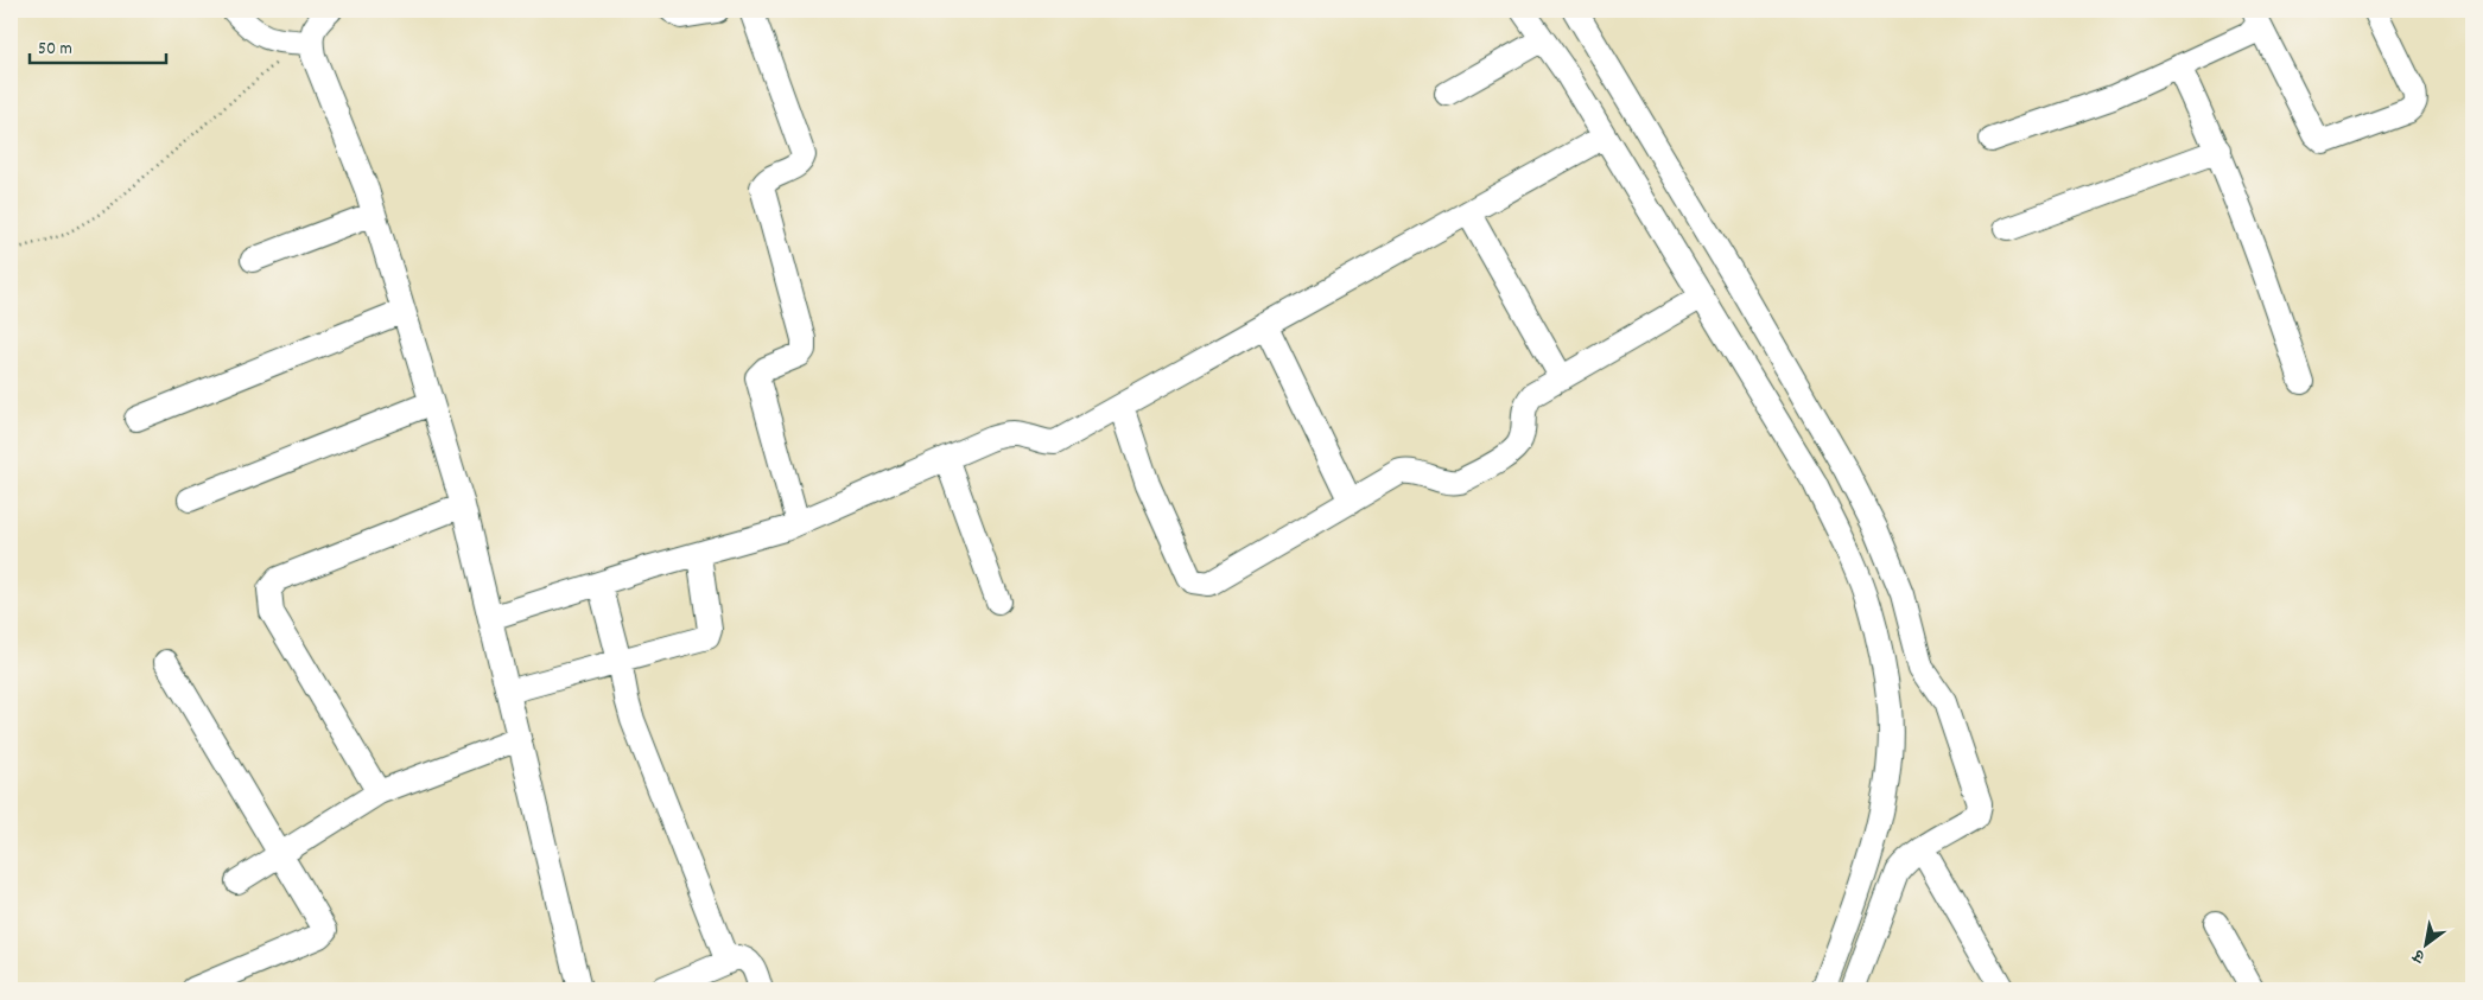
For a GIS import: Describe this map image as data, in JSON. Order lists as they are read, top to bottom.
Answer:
{
  "scale_bar": "50 m",
  "north": "bottom left"
}
